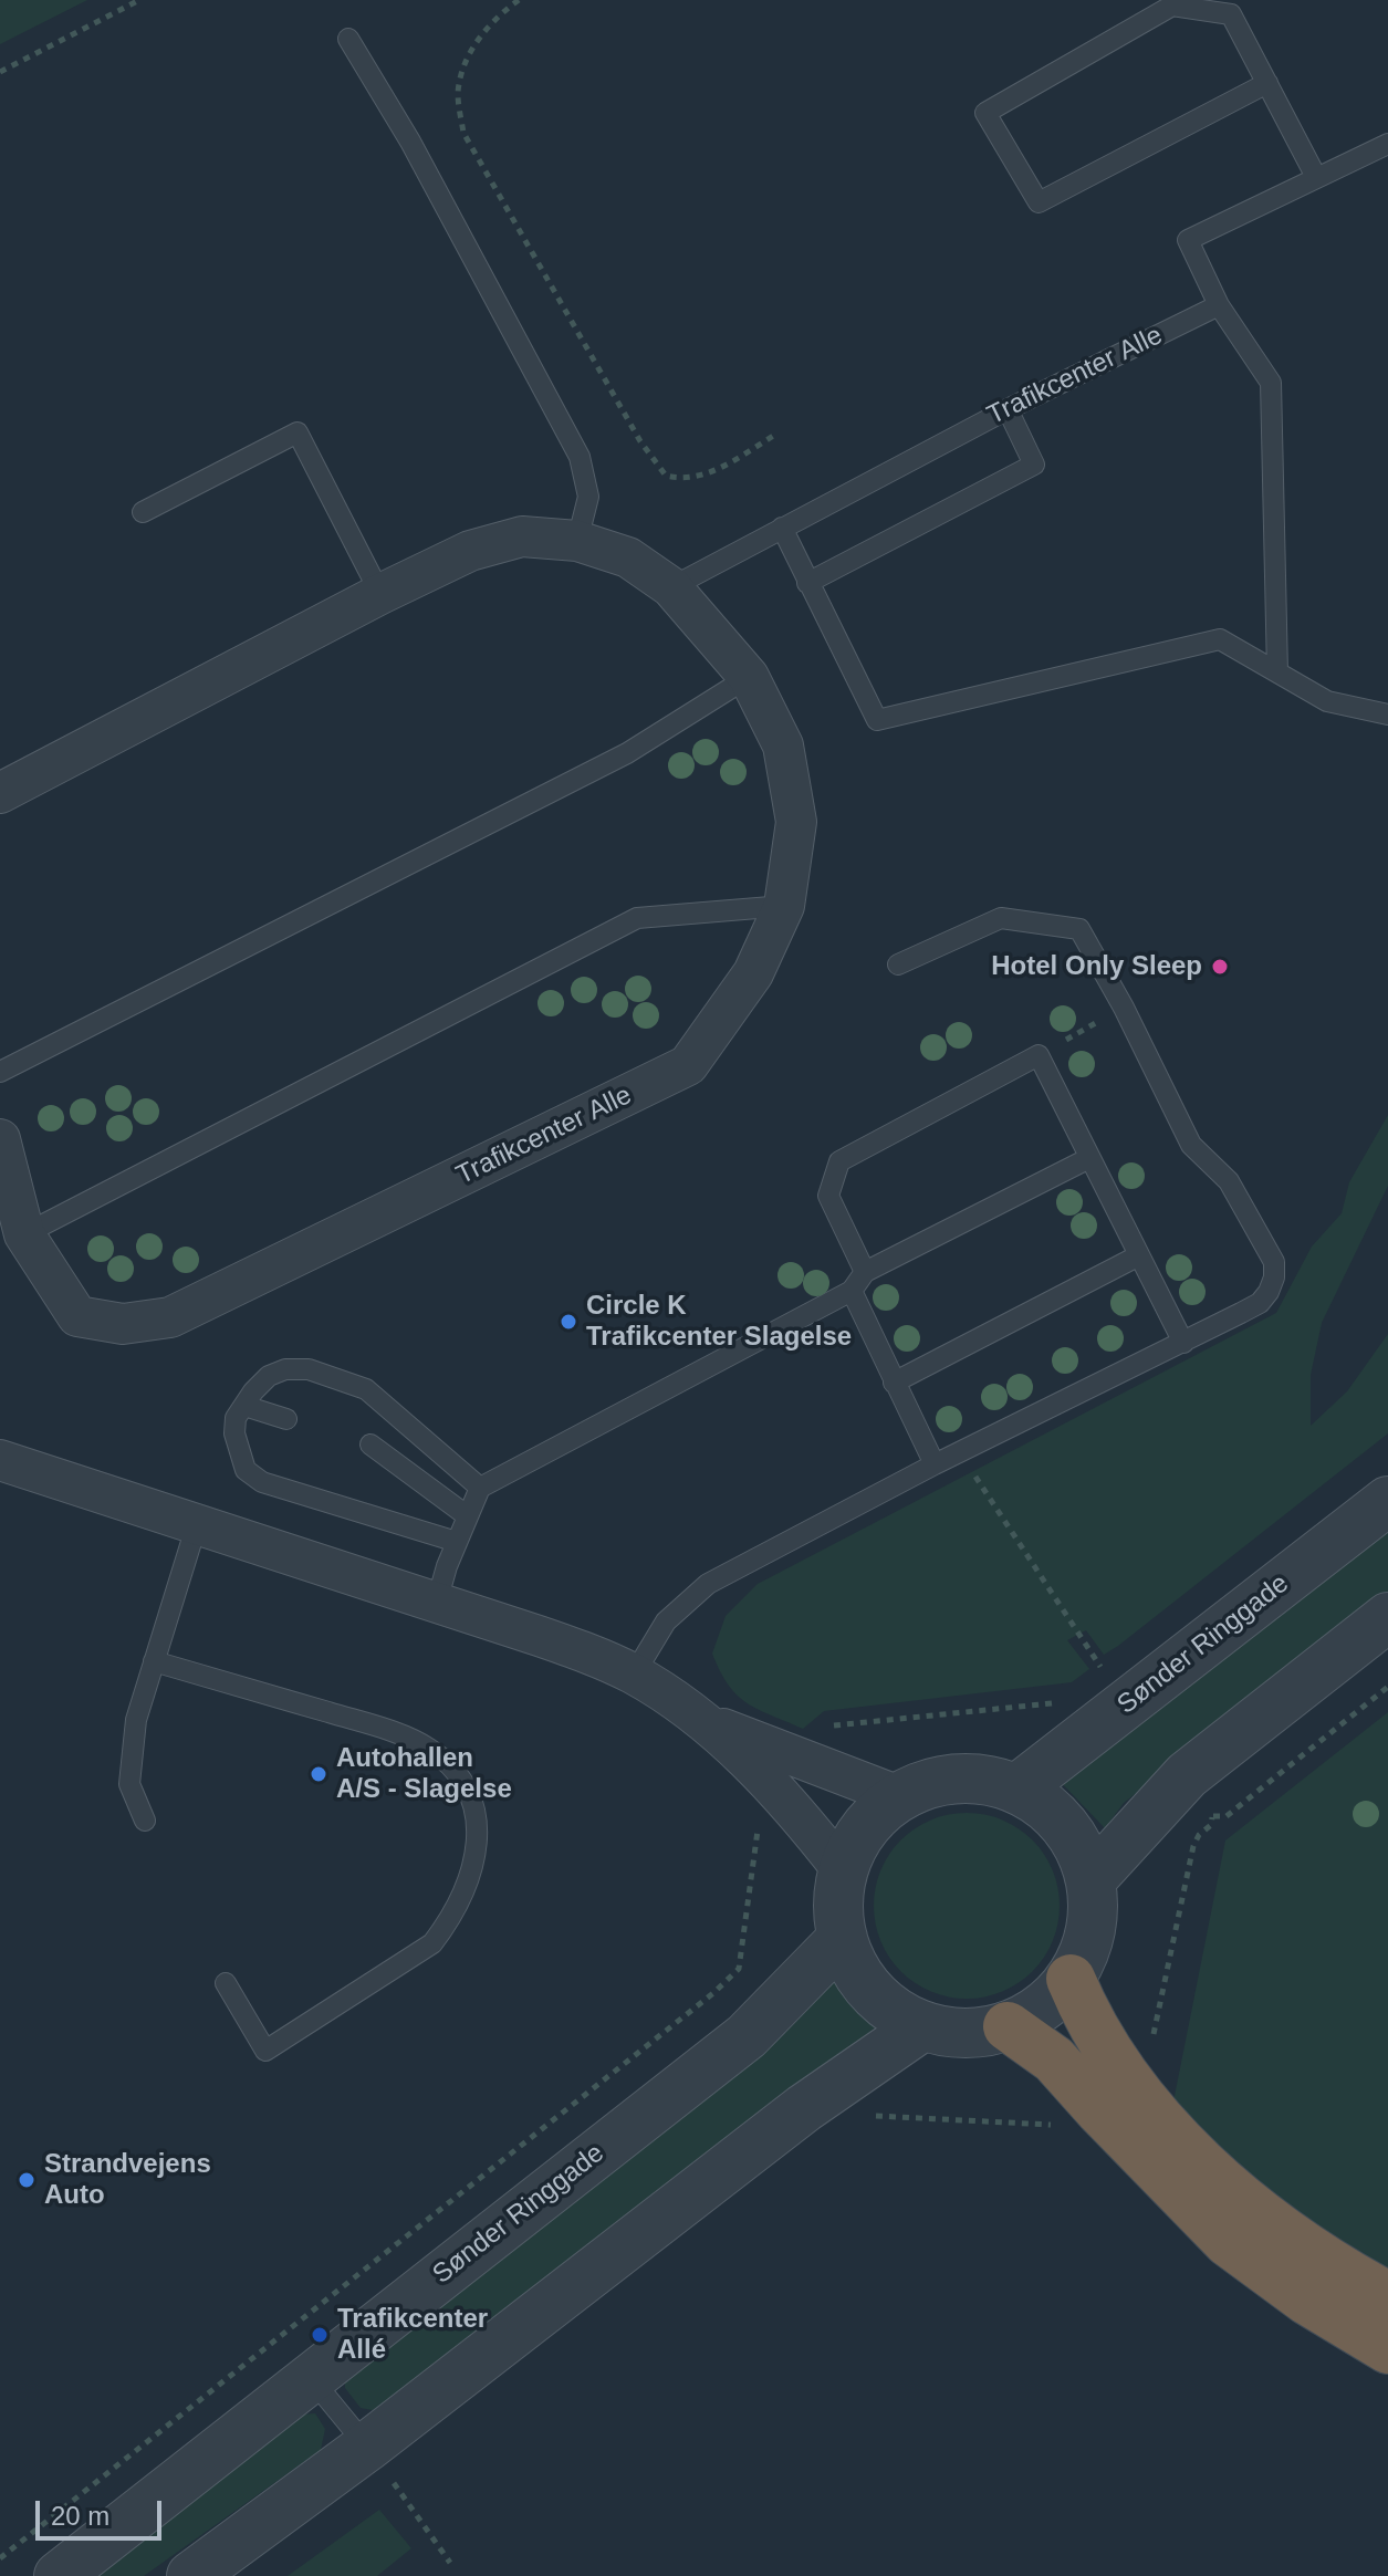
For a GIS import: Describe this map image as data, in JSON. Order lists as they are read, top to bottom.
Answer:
{
  "streets": {
    "street": ["Trafikcenter Alle", "Sønder Ringgade"]
  },
  "places": [
    "Hotel Only Sleep",
    "Circle K Trafikcenter Slagelse",
    "Autohallen A/S - Slagelse",
    "Strandvejens Auto",
    "Trafikcenter Allé"
  ],
  "scale_bar": "20 m"
}
